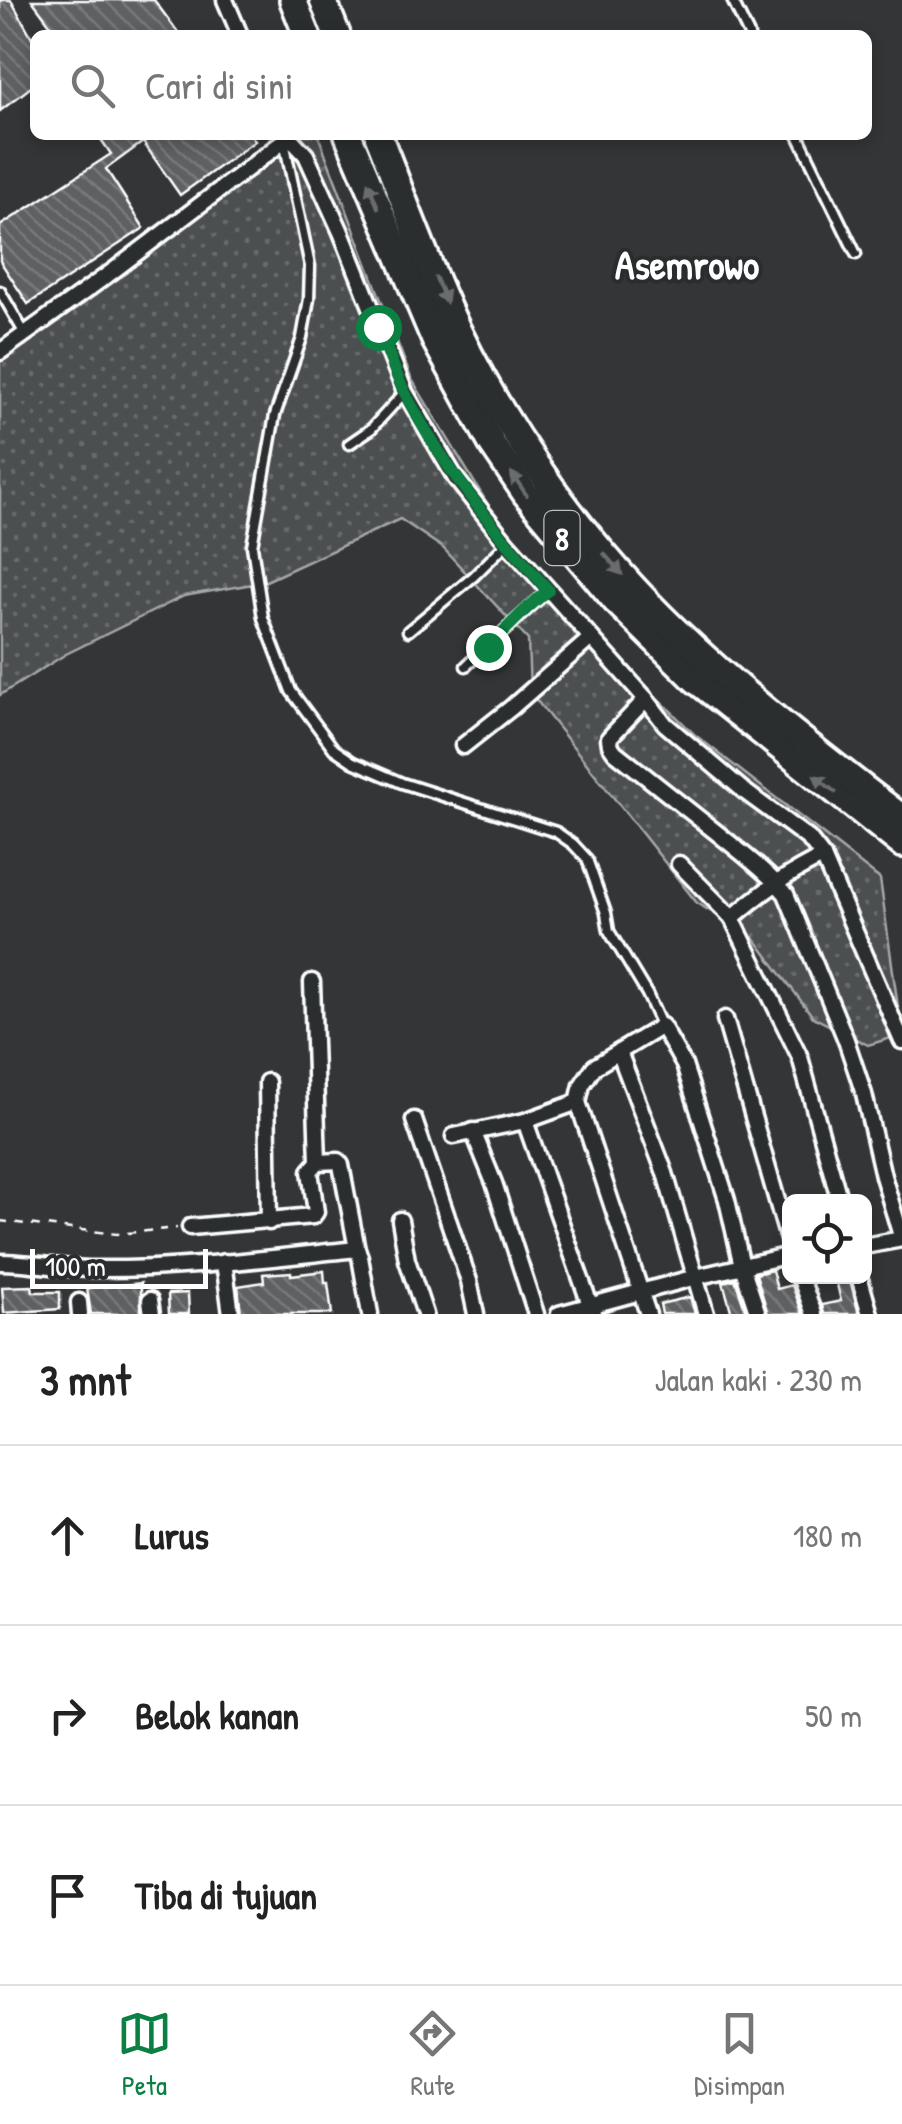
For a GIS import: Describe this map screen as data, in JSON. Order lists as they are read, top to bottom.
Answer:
{
  "streets": {
    "highway": ["8"]
  },
  "districts": ["Asemrowo"],
  "scale_bar": "100 m",
  "page": {
    "search": "Cari di sini",
    "scale": "100 m",
    "heading": ["3 mnt", "Jalan kaki · 230 m"],
    "list": [
      ["Lurus", "180 m"],
      ["Belok kanan", "50 m"],
      "Tiba di tujuan"
    ],
    "nav": ["Peta", "Rute", "Disimpan"]
  }
}
